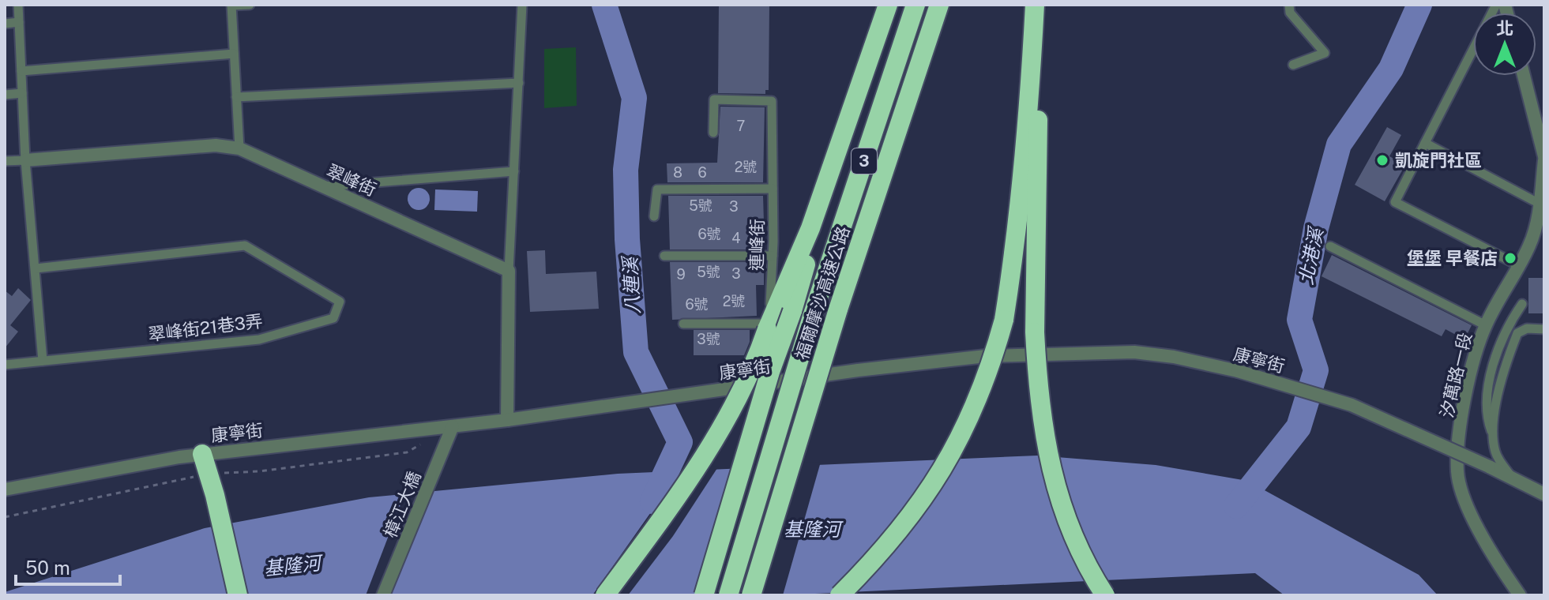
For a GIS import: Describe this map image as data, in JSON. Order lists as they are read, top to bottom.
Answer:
{
  "streets": {
    "highway": ["3", "福爾摩沙高速公路"],
    "street": [
      "翠峰街",
      "康寧街",
      "汐萬路一段",
      "樟江大橋"
    ],
    "lane": ["連峰街", "翠峰街21巷3弄"]
  },
  "crossings": [
    ["連峰街", "康寧街"],
    ["康寧街", "樟江大橋"]
  ],
  "water": ["北港溪", "八連溪", "基隆河"],
  "places": ["凱旋門社區", "堡堡 早餐店"],
  "house_numbers": [
    "7",
    "2號",
    "8",
    "6",
    "5號",
    "3",
    "6號",
    "4",
    "5號",
    "3",
    "9",
    "2號",
    "6號",
    "3號"
  ],
  "scale_bar": "50 m",
  "north": "top"
}
